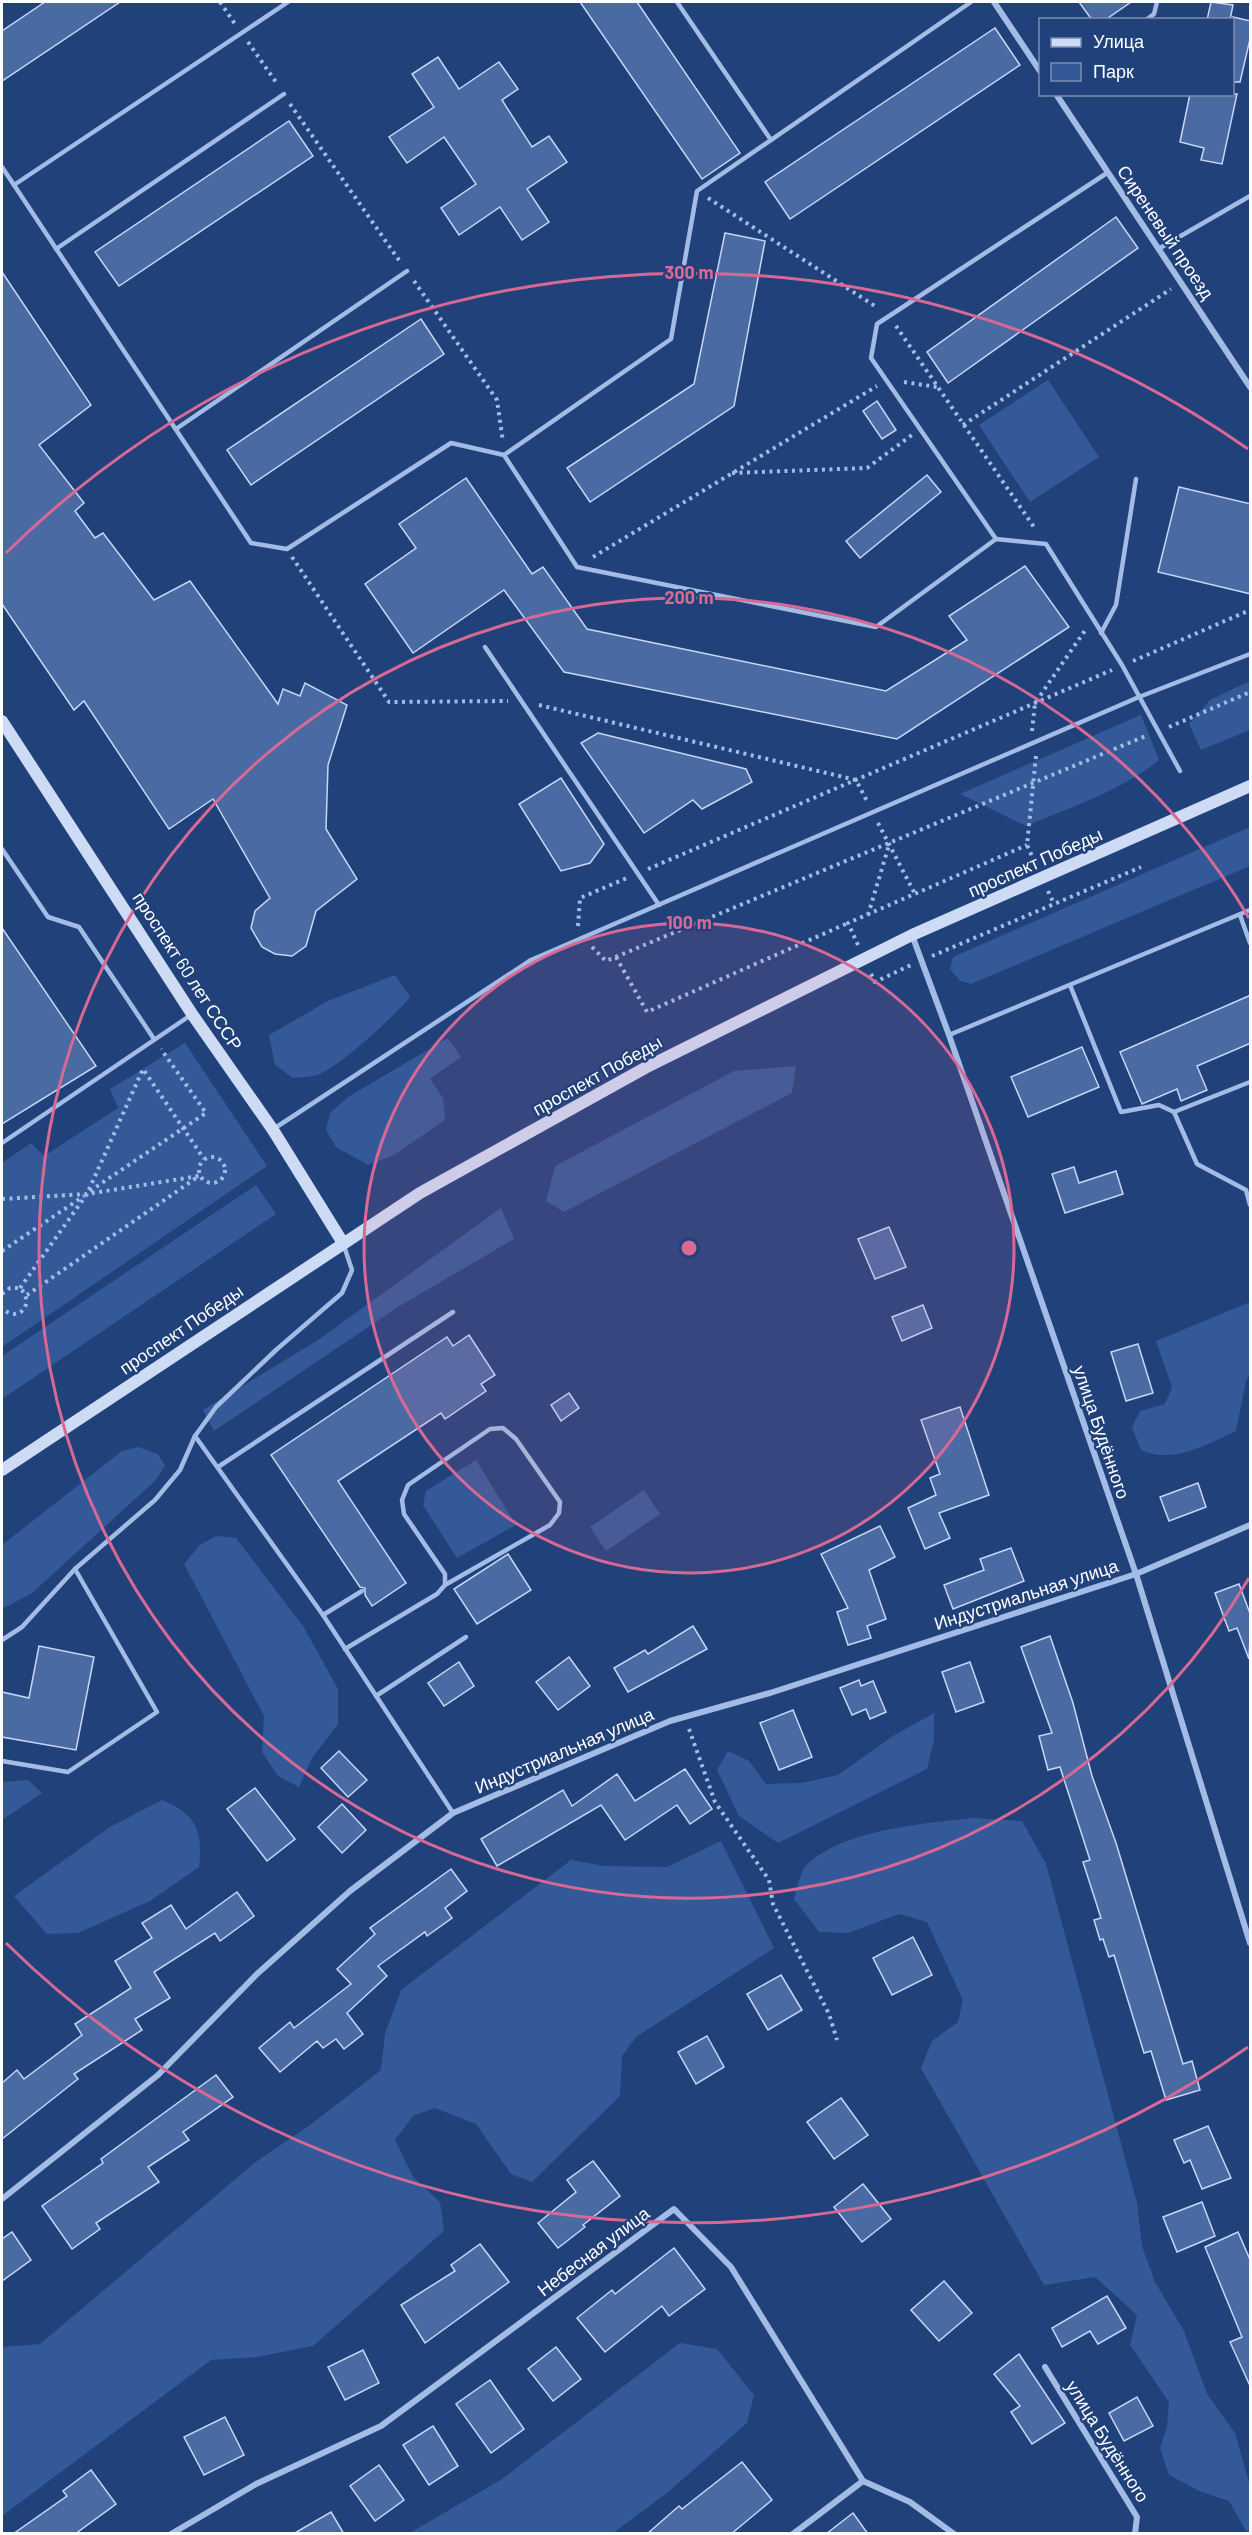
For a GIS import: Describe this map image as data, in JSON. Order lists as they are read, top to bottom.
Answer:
{
  "streets": {
    "main road": ["проспект Победы", "проспект 60 лет СССР"],
    "street": [
      "Сиреневый проезд",
      "улица Будённого",
      "Индустриальная улица",
      "Небесная улица"
    ]
  },
  "crossings": [
    ["проспект Победы", "проспект 60 лет СССР"],
    ["проспект Победы", "улица Будённого"],
    ["улица Будённого", "Индустриальная улица"]
  ],
  "legend": ["Улица", "Парк"],
  "rings": ["300 m", "200 m", "100 m"]
}
